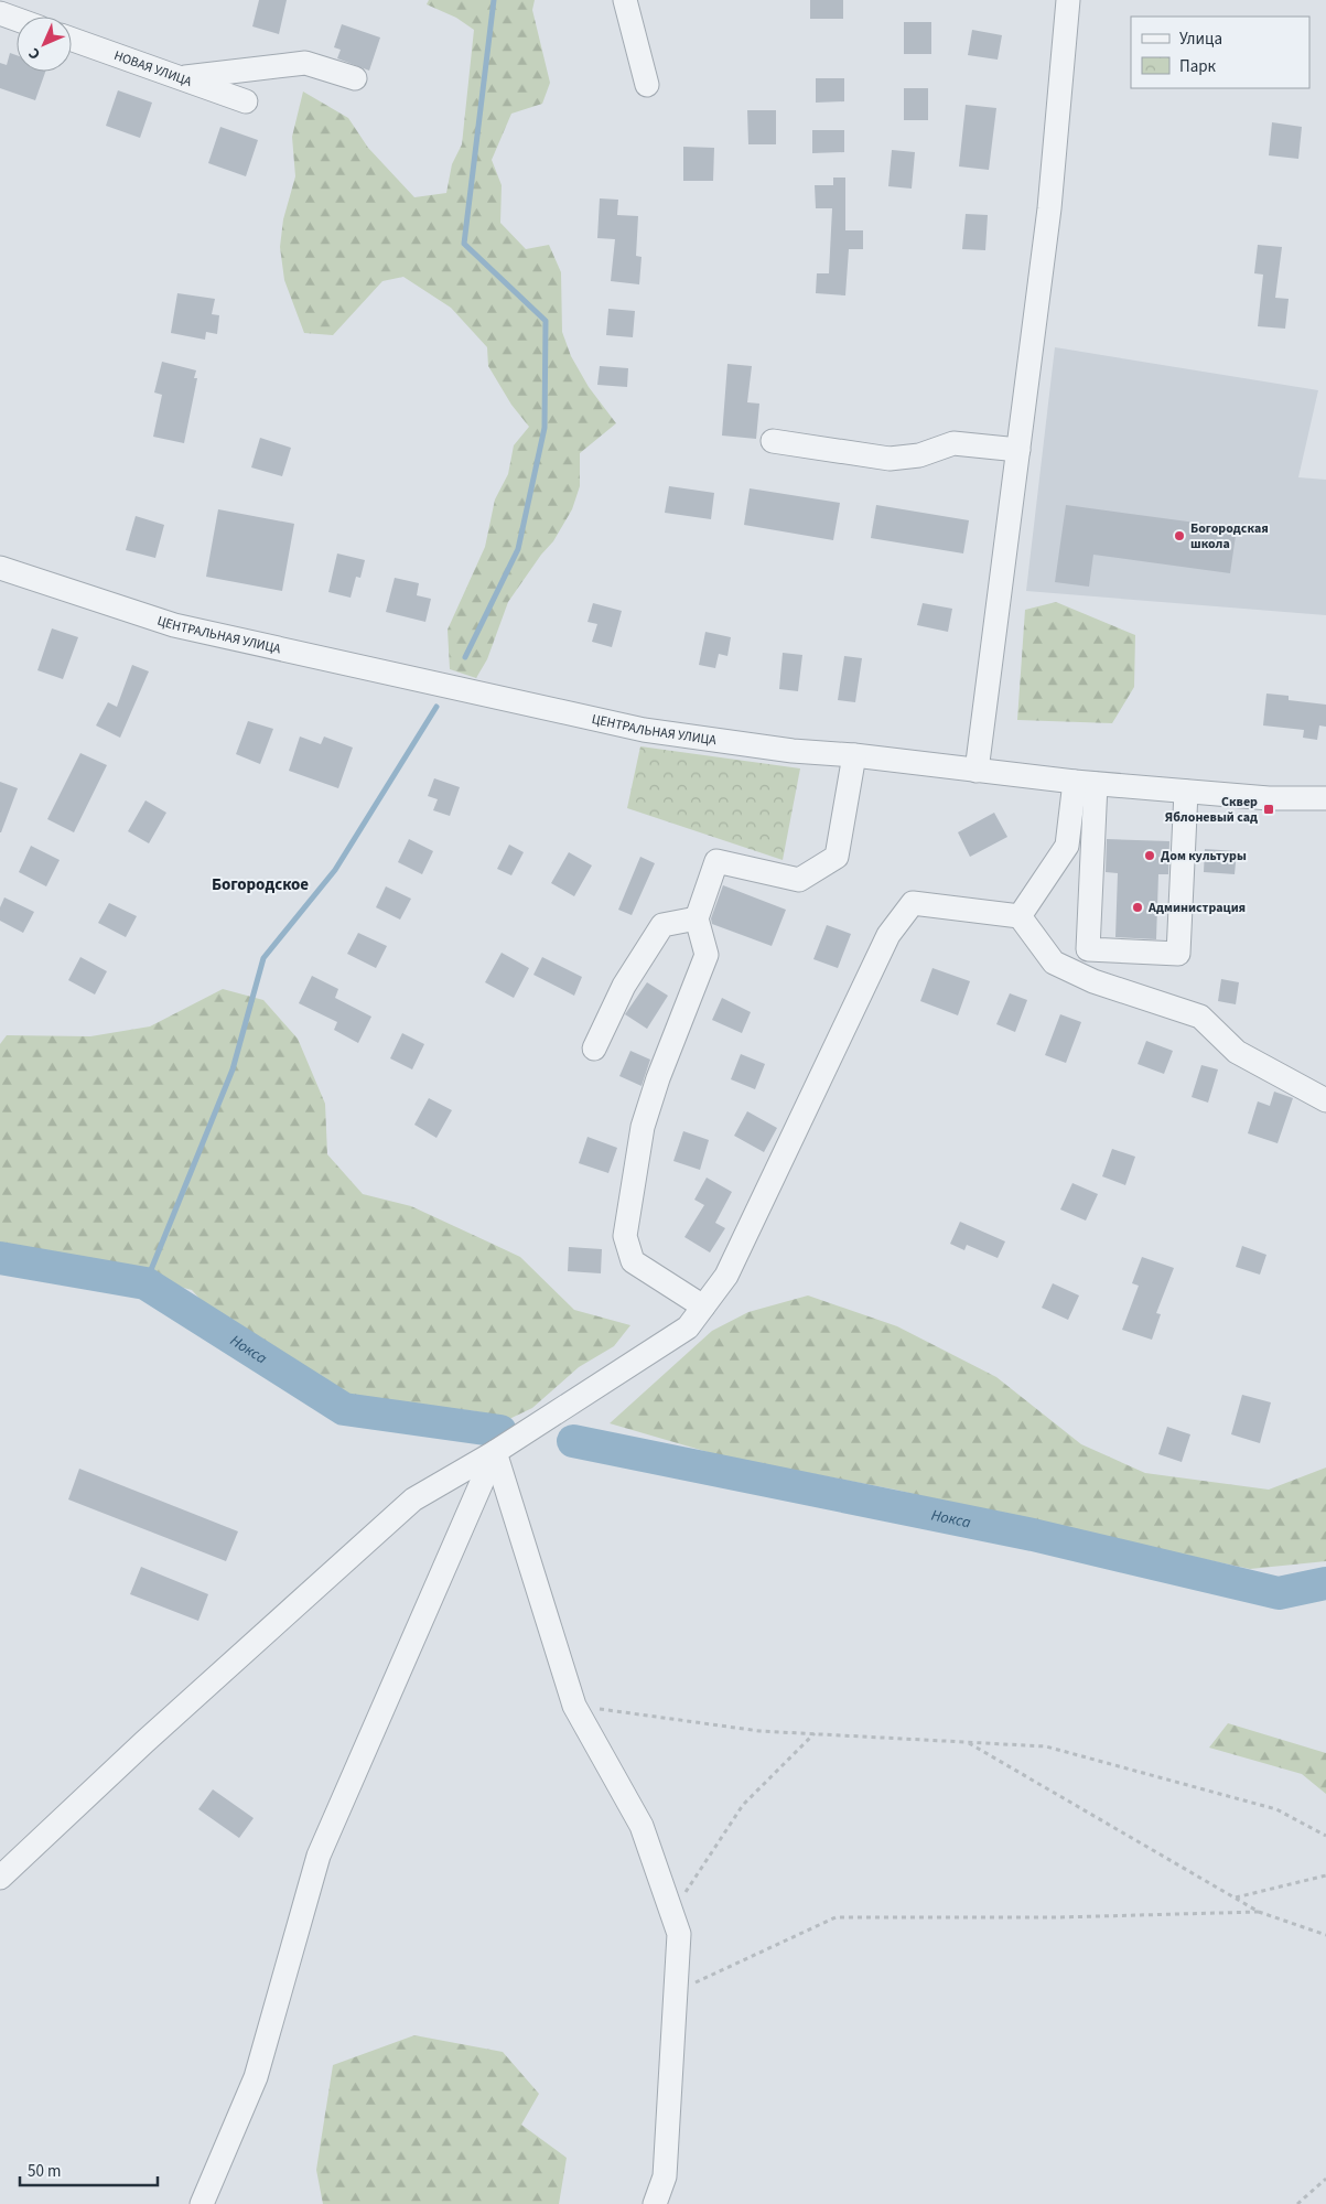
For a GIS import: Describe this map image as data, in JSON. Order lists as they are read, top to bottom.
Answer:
{
  "streets": {
    "street": ["НОВАЯ УЛИЦА", "ЦЕНТРАЛЬНАЯ УЛИЦА"]
  },
  "districts": ["Богородское"],
  "water": ["Нокса"],
  "places": {
    "other": ["Богородская школа", "Дом культуры", "Администрация"],
    "transit": ["Сквер Яблоневый сад"]
  },
  "legend": ["Улица", "Парк"],
  "scale_bar": "50 m",
  "north": "bottom left"
}
